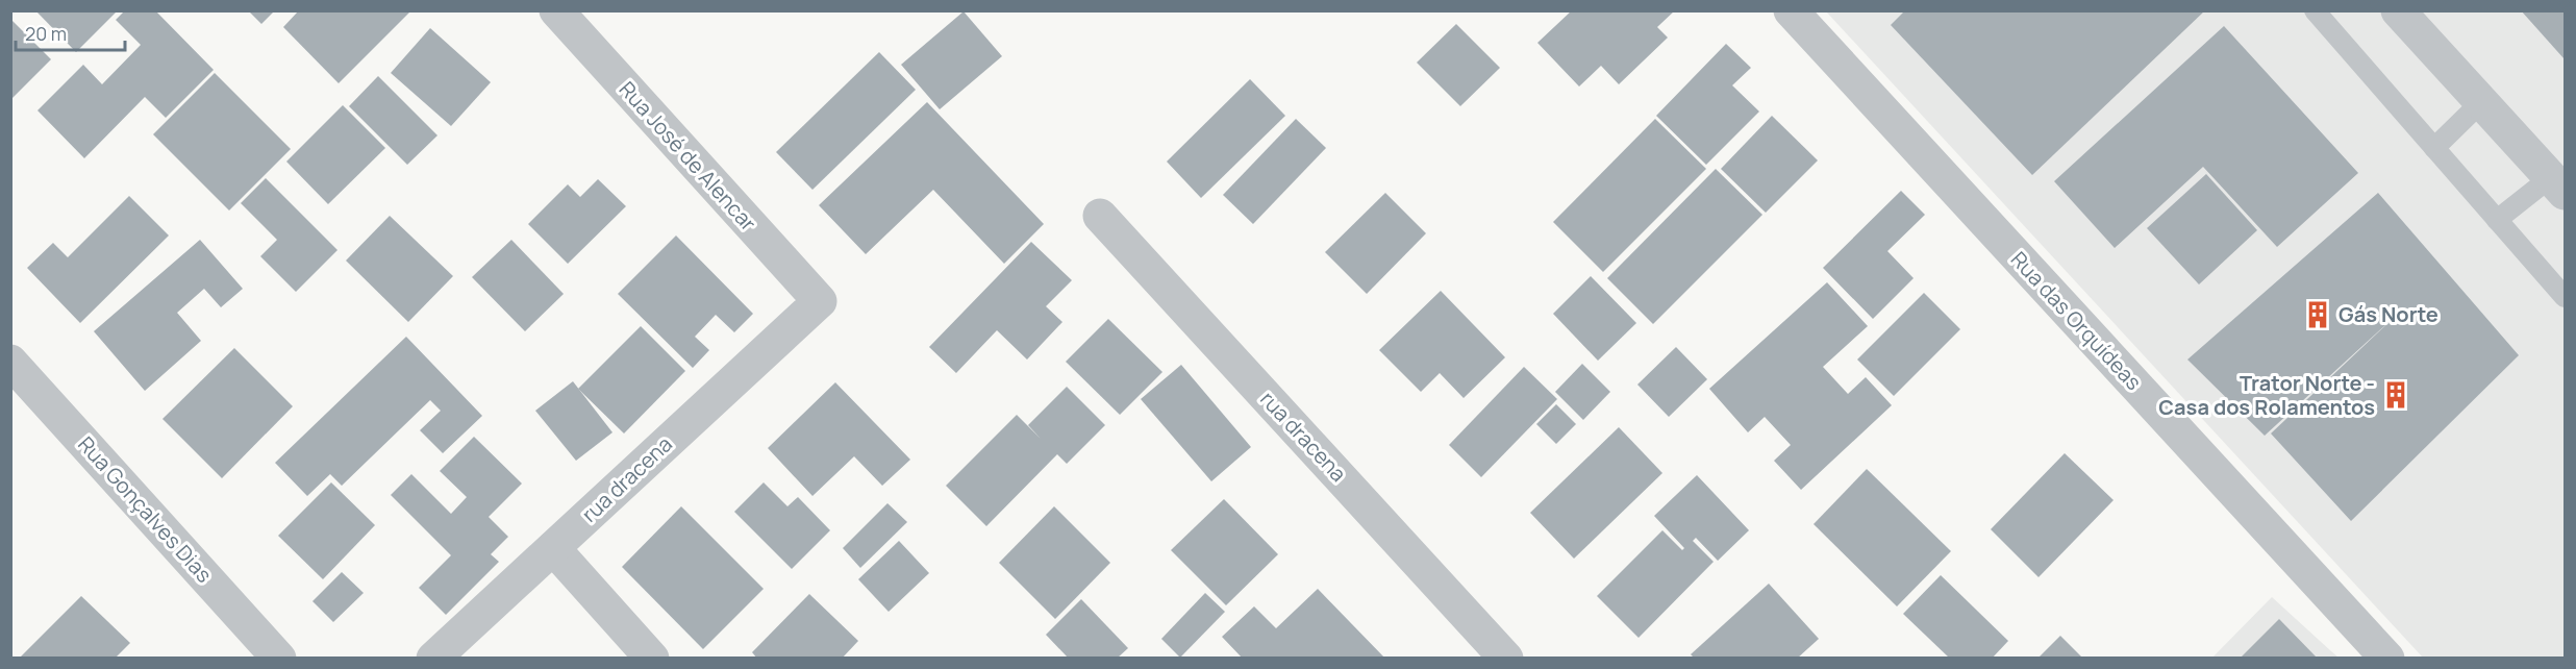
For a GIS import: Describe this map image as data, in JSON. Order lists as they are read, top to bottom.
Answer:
{
  "streets": {
    "street": [
      "Rua José de Alencar",
      "Rua das Orquídeas",
      "rua dracena",
      "Rua Gonçalves Dias"
    ]
  },
  "crossings": [
    ["Rua José de Alencar", "rua dracena"]
  ],
  "places": {
    "building": ["Gás Norte", "Trator Norte - Casa dos Rolamentos"]
  },
  "scale_bar": "20 m"
}
